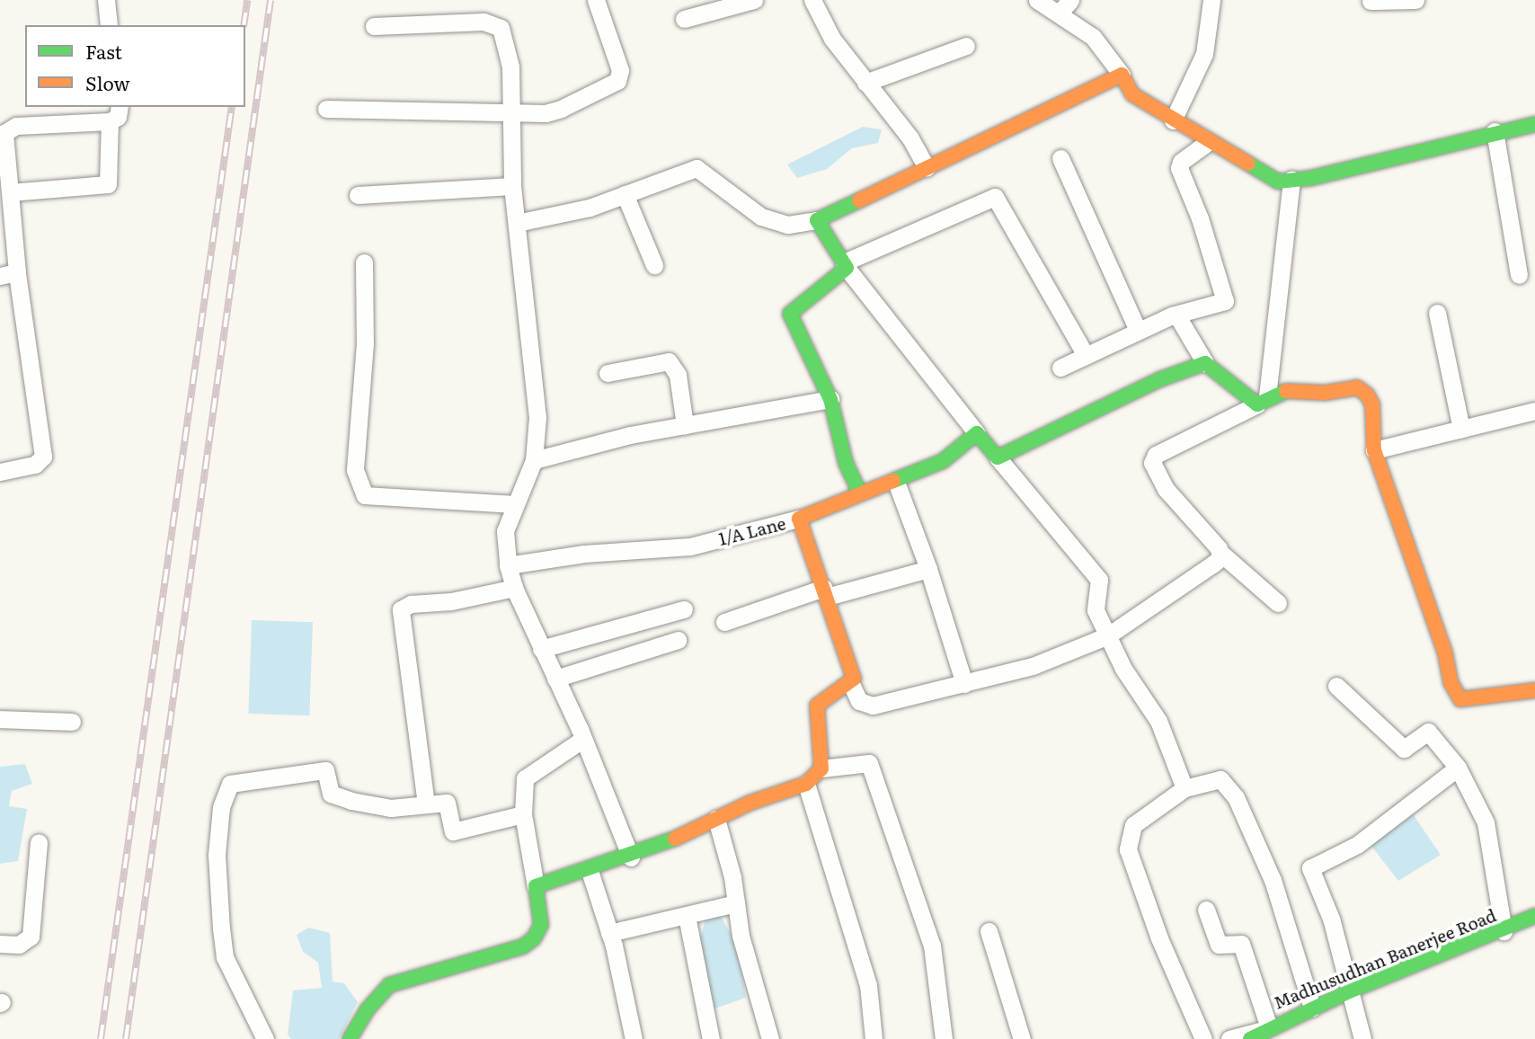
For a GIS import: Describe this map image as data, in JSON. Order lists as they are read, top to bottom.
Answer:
{
  "streets": {
    "street": ["1/A Lane", "Madhusudhan Banerjee Road"]
  },
  "legend": ["Fast", "Slow"]
}
